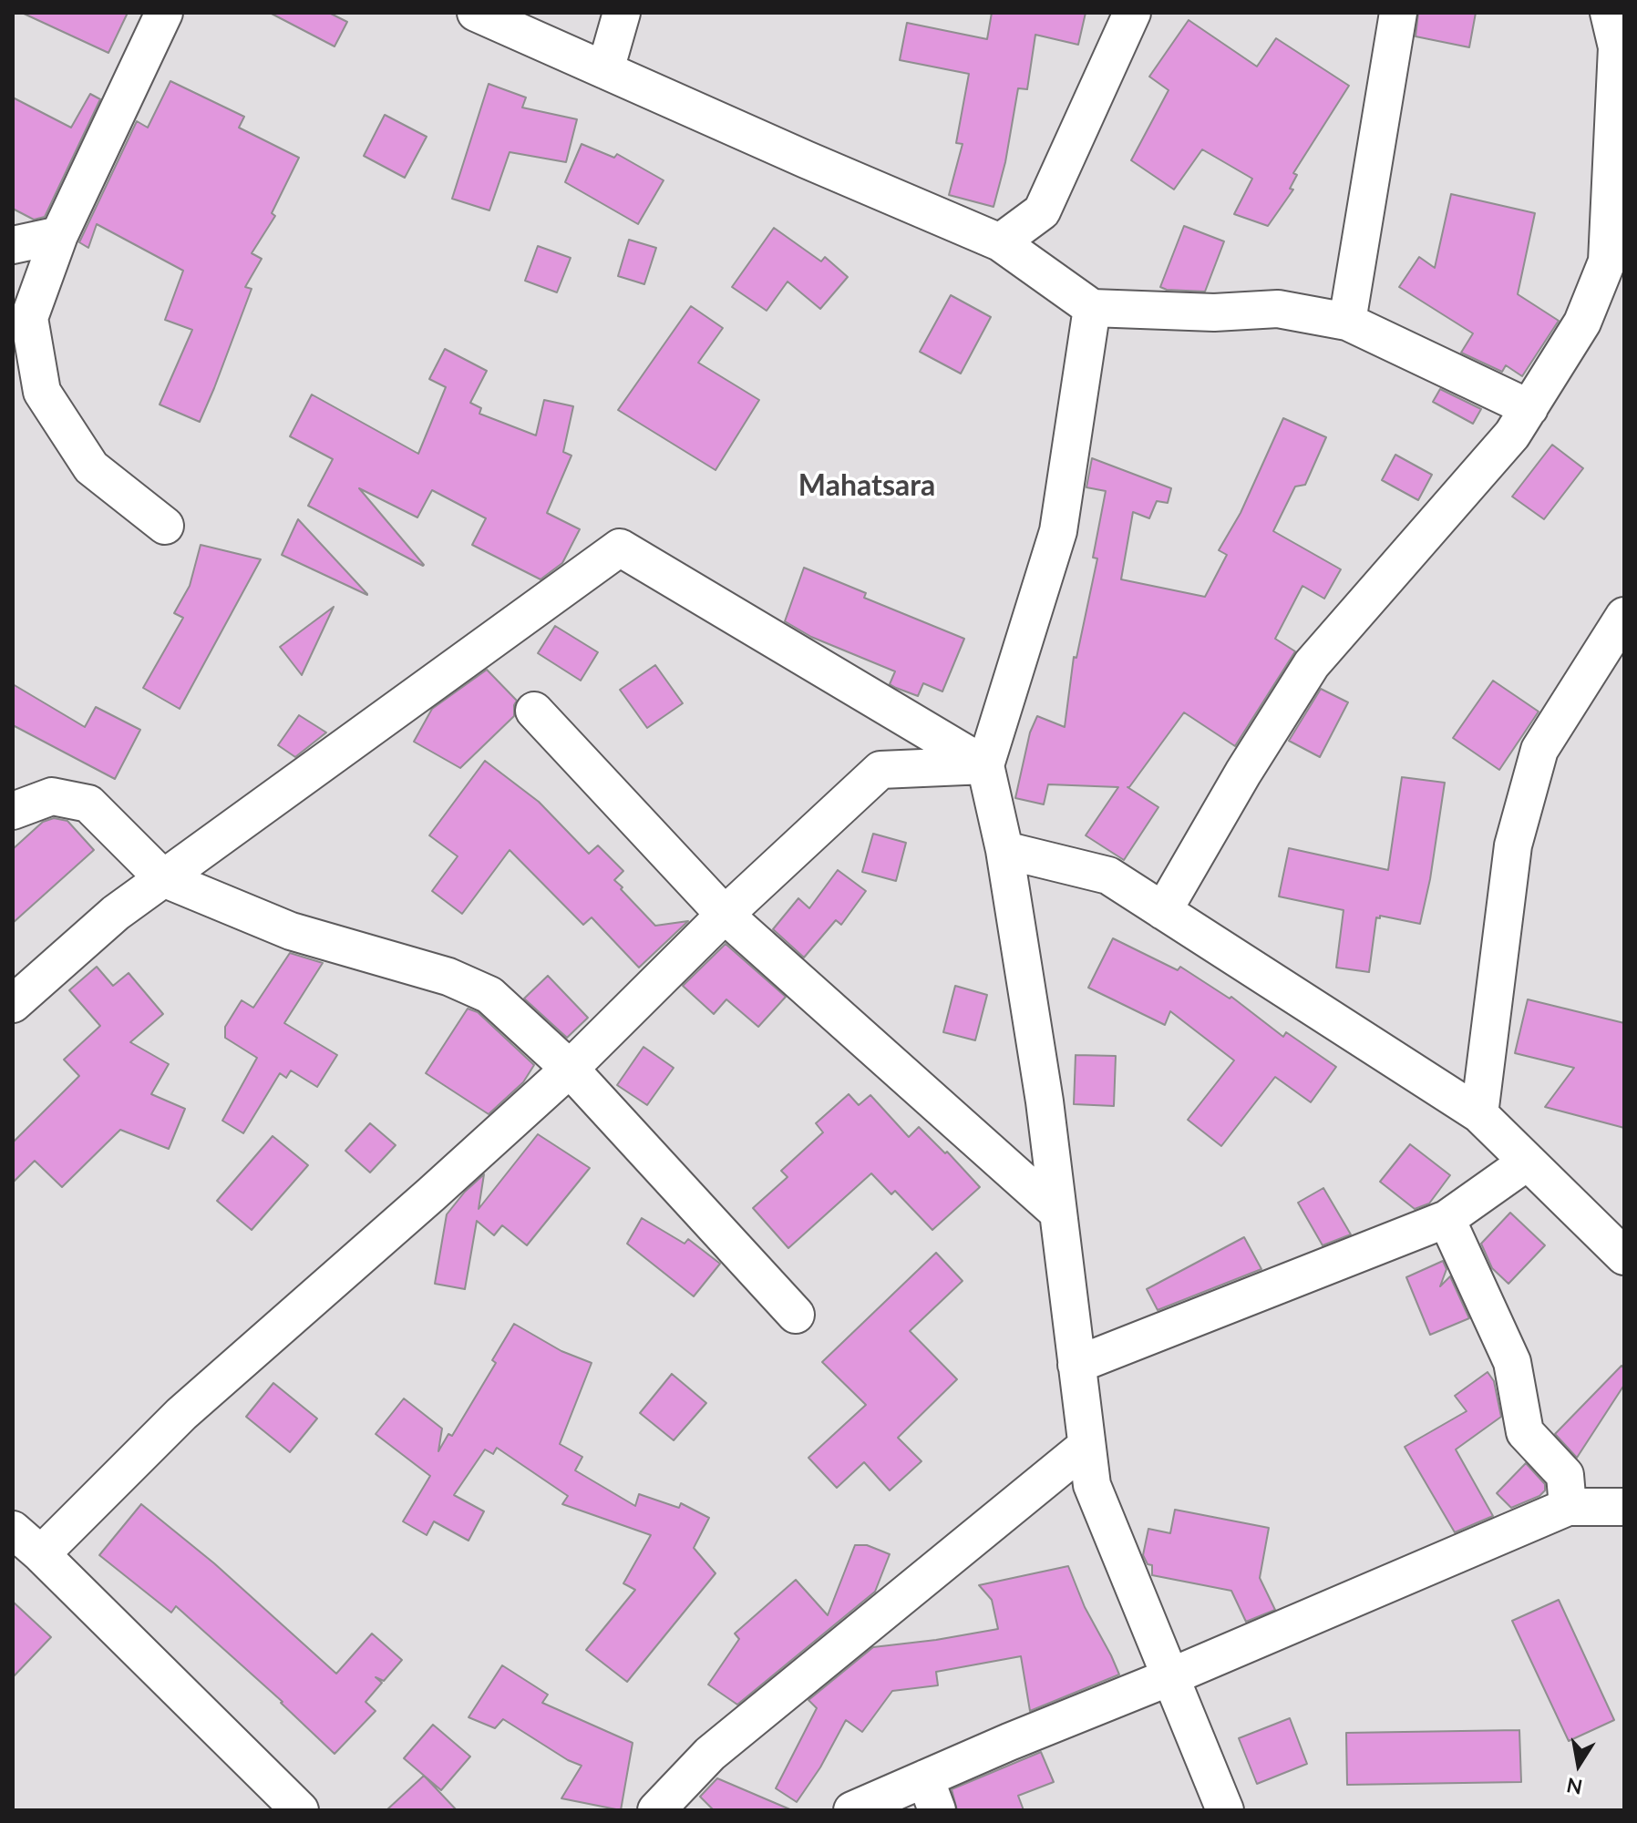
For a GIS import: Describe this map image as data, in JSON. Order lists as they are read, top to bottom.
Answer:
{
  "districts": ["Mahatsara"],
  "north": "bottom"
}
